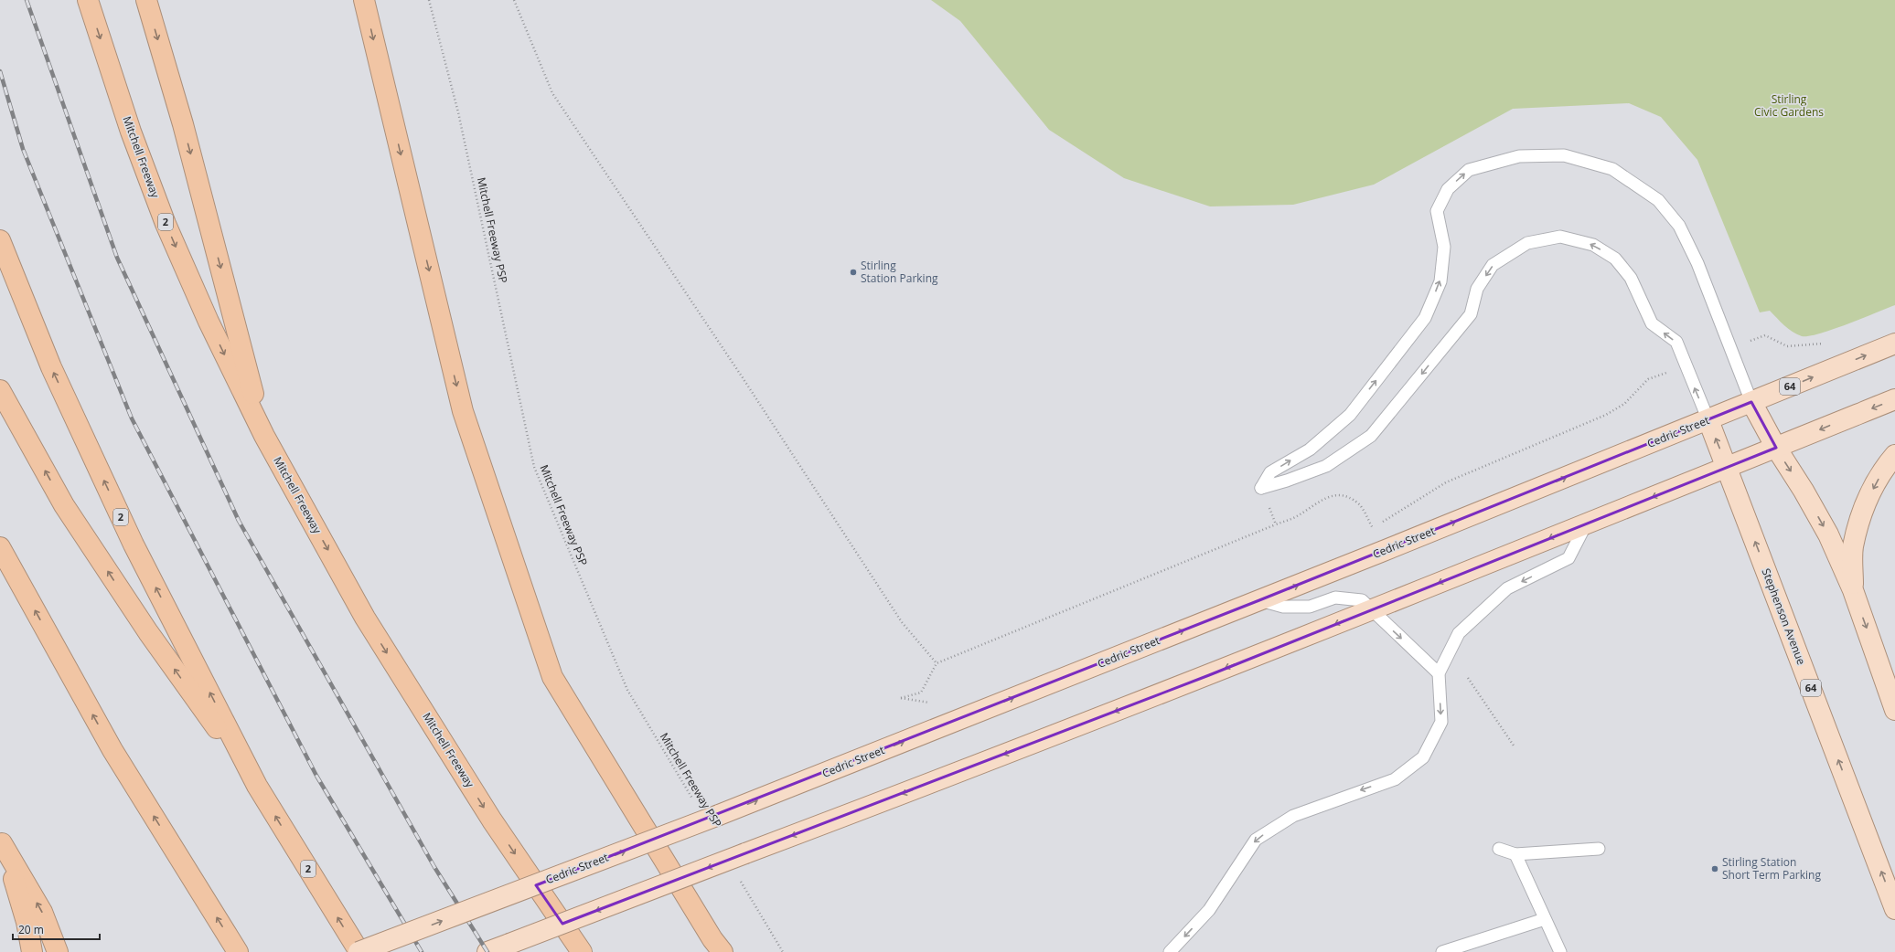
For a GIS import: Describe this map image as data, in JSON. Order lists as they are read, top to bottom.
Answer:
{
  "streets": {
    "highway": ["Mitchell Freeway", "2"],
    "main road": ["64", "Cedric Street", "Stephenson Avenue"],
    "path": ["Mitchell Freeway PSP"]
  },
  "crossings": [
    ["2", "Cedric Street"],
    ["64", "Cedric Street"],
    ["64", "Stephenson Avenue"]
  ],
  "parks": ["Stirling Civic Gardens"],
  "places": ["Stirling Station Parking", "Stirling Station Short Term Parking"],
  "scale_bar": "20 m"
}
